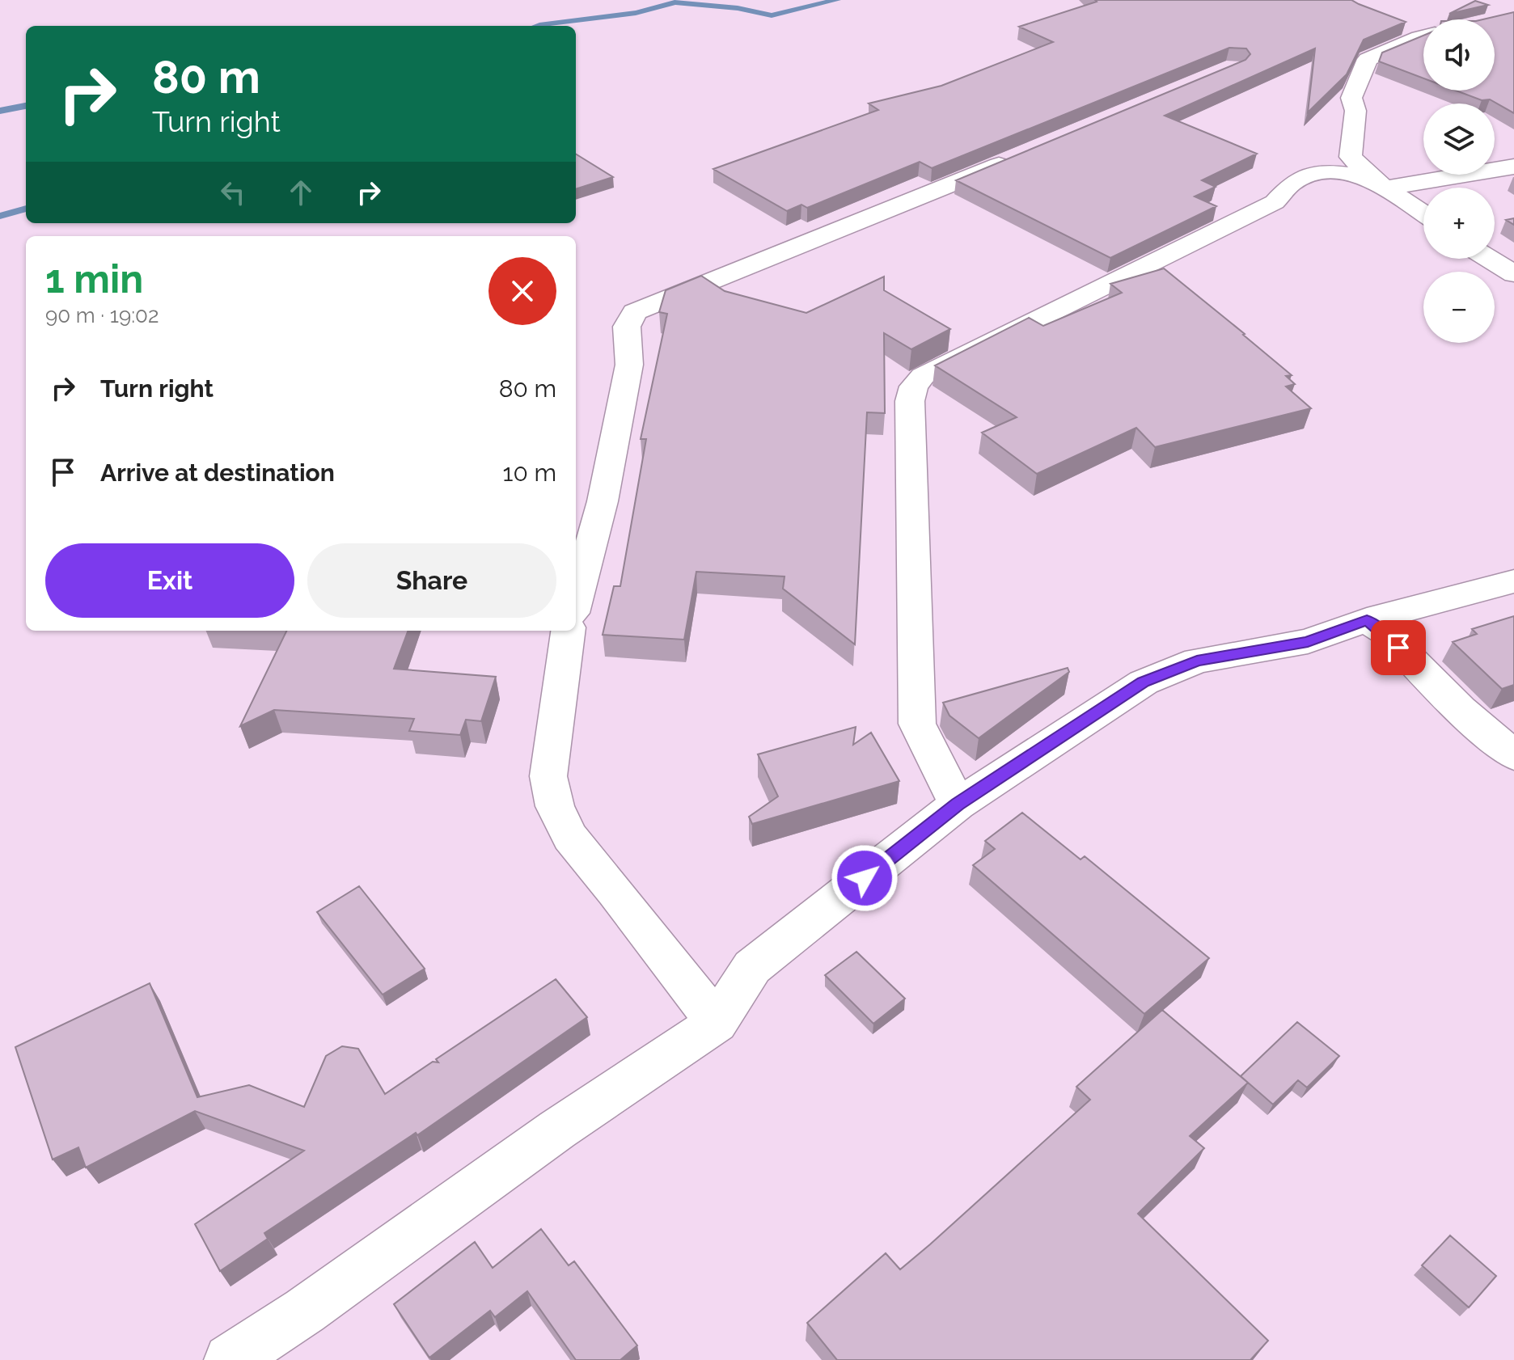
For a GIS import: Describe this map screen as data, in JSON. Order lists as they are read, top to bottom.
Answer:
{
  "page": {
    "map_buttons": ["+", "−"],
    "turn": ["80 m", "Turn right"],
    "heading": ["1 min", "90 m · 19:02"],
    "list": [
      {
        "name": "Turn right",
        "value": "80 m"
      },
      {
        "name": "Arrive at destination",
        "value": "10 m"
      }
    ],
    "buttons": ["Exit", "Share"]
  }
}
